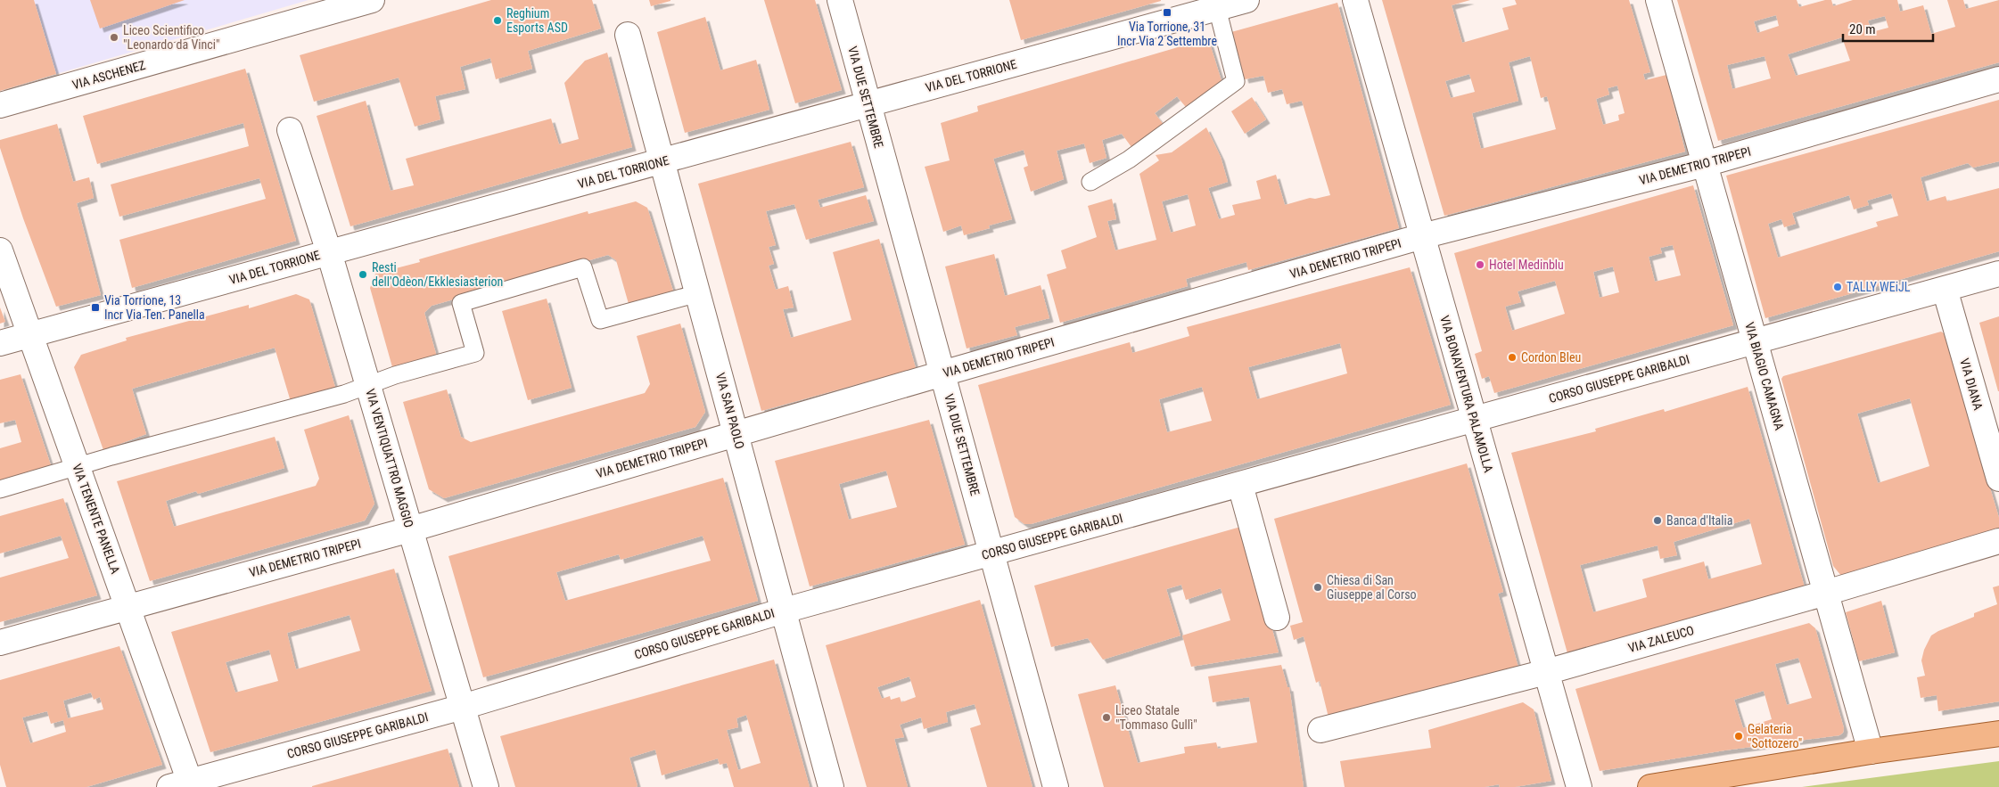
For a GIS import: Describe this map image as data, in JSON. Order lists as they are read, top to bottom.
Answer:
{
  "streets": {
    "street": [
      "VIA ASCHENEZ",
      "VIA DEL TORRIONE",
      "VIA DUE SETTEMBRE",
      "VIA DEMETRIO TRIPEPI",
      "VIA BIAGIO CAMAGNA",
      "CORSO GIUSEPPE GARIBALDI",
      "VIA DIANA",
      "VIA BONAVENTURA PALAMOLLA",
      "VIA SAN PAOLO",
      "VIA VENTIQUATTRO MAGGIO",
      "VIA TENENTE PANELLA",
      "VIA ZALEUCO"
    ]
  },
  "crossings": [
    ["VIA DEL TORRIONE", "VIA DUE SETTEMBRE"],
    ["VIA DEL TORRIONE", "VIA SAN PAOLO"],
    ["VIA DEL TORRIONE", "VIA VENTIQUATTRO MAGGIO"],
    ["VIA DEL TORRIONE", "VIA TENENTE PANELLA"],
    ["VIA DUE SETTEMBRE", "VIA DEMETRIO TRIPEPI"],
    ["VIA DUE SETTEMBRE", "CORSO GIUSEPPE GARIBALDI"],
    ["VIA DEMETRIO TRIPEPI", "VIA BIAGIO CAMAGNA"],
    ["VIA DEMETRIO TRIPEPI", "VIA BONAVENTURA PALAMOLLA"],
    ["VIA DEMETRIO TRIPEPI", "VIA SAN PAOLO"],
    ["VIA DEMETRIO TRIPEPI", "VIA VENTIQUATTRO MAGGIO"],
    ["VIA DEMETRIO TRIPEPI", "VIA TENENTE PANELLA"],
    ["VIA BIAGIO CAMAGNA", "CORSO GIUSEPPE GARIBALDI"],
    ["VIA BIAGIO CAMAGNA", "VIA ZALEUCO"],
    ["CORSO GIUSEPPE GARIBALDI", "VIA DIANA"],
    ["CORSO GIUSEPPE GARIBALDI", "VIA BONAVENTURA PALAMOLLA"],
    ["CORSO GIUSEPPE GARIBALDI", "VIA SAN PAOLO"],
    ["CORSO GIUSEPPE GARIBALDI", "VIA VENTIQUATTRO MAGGIO"],
    ["CORSO GIUSEPPE GARIBALDI", "VIA TENENTE PANELLA"],
    ["VIA BONAVENTURA PALAMOLLA", "VIA ZALEUCO"]
  ],
  "places": {
    "transit": ["Via Torrione, 31 Incr Via 2 Settembre", "Via Torrione, 13 Incr Via Ten. Panella"],
    "other": [
      "Reghium Esports ASD",
      "Liceo Scientifico \"Leonardo da Vinci\"",
      "Hotel Medinblu",
      "Resti dell'Odèon/Ekklesiasterion",
      "TALLY WEiJL",
      "Cordon Bleu",
      "Banca d'Italia",
      "Chiesa di San Giuseppe al Corso",
      "Liceo Statale \"Tommaso Gullì\"",
      "Gelateria \"Sottozero\""
    ]
  },
  "scale_bar": "20 m"
}
